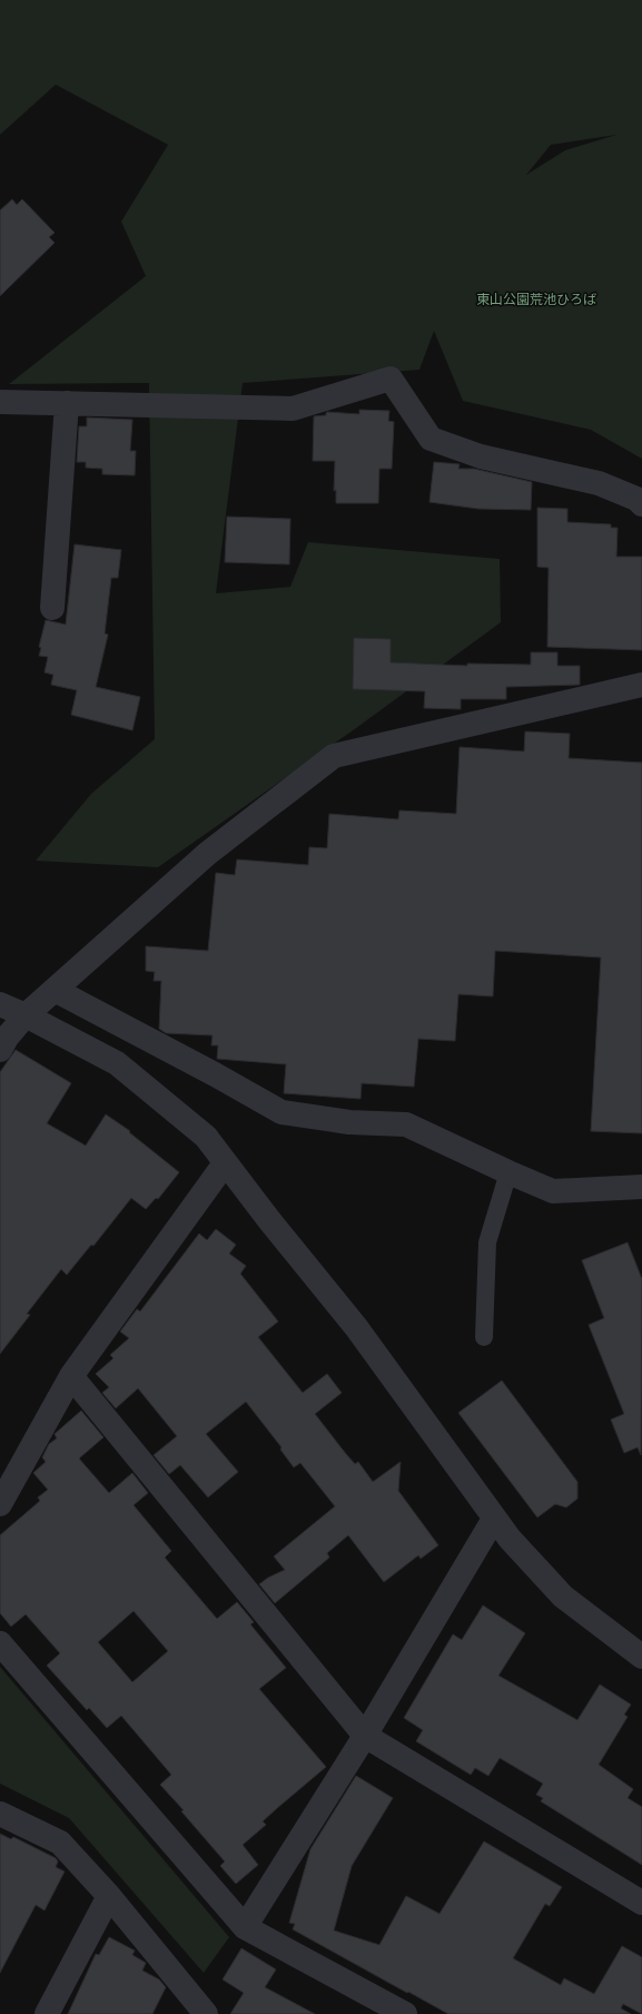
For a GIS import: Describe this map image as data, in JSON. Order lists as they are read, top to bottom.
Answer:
{
  "parks": ["東山公園荒池ひろば"]
}
